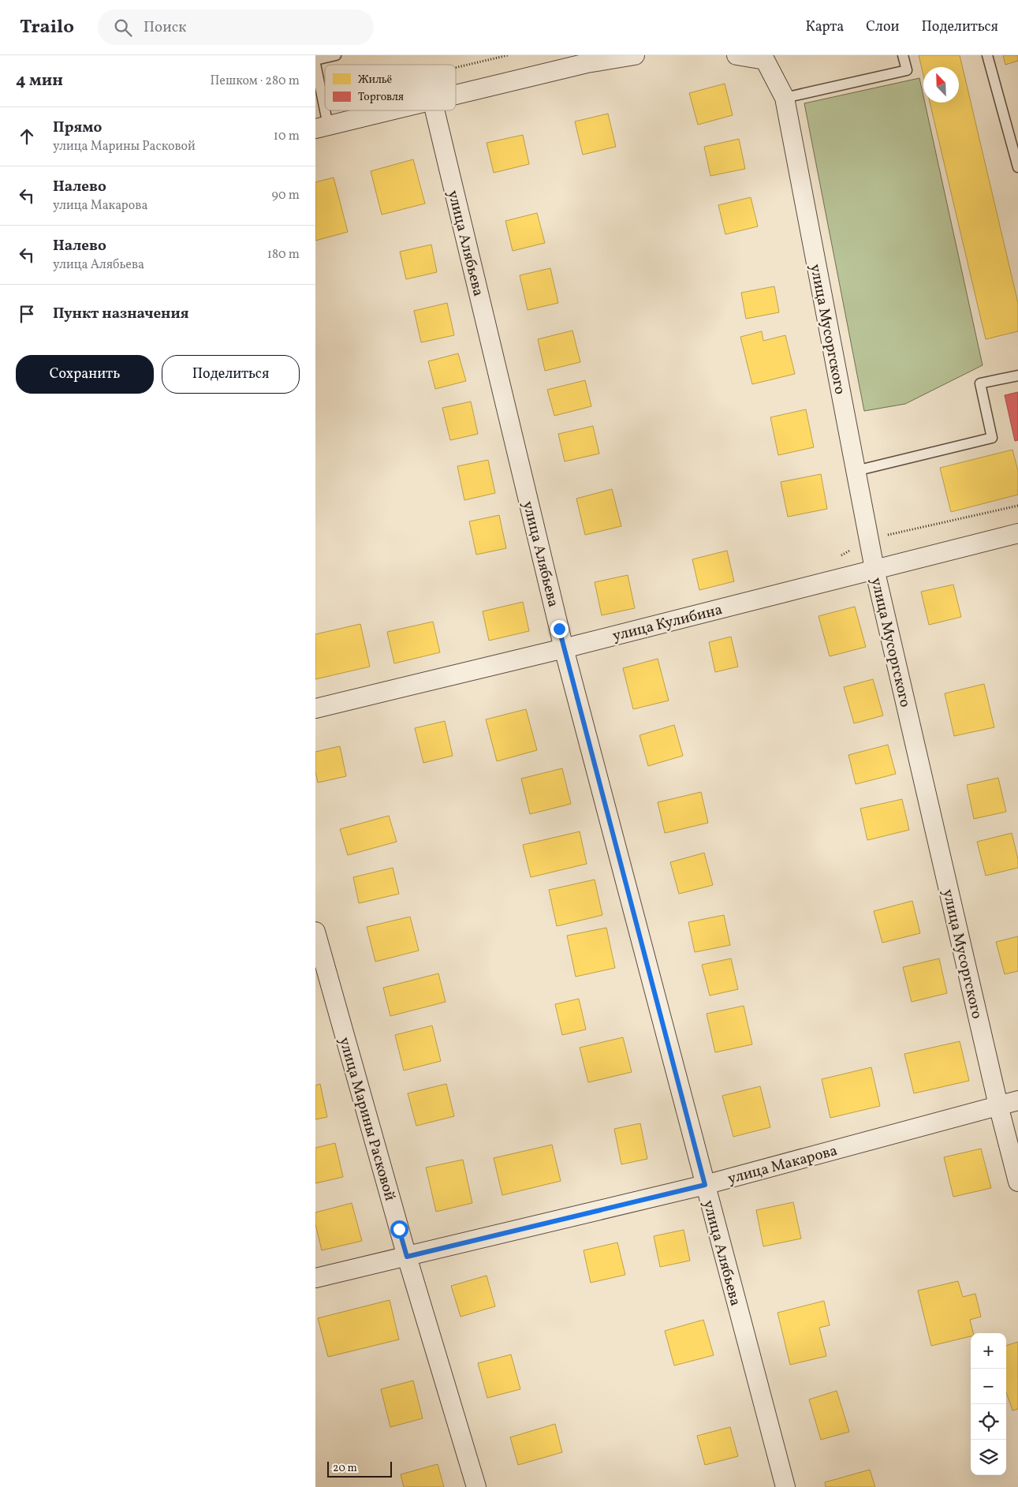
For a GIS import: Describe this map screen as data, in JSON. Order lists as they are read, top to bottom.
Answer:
{
  "streets": {
    "street": [
      "улица Алябьева",
      "улица Мусоргского",
      "улица Кулибина",
      "улица Марины Расковой",
      "улица Макарова"
    ]
  },
  "crossings": [
    ["улица Алябьева", "улица Кулибина"],
    ["улица Алябьева", "улица Макарова"],
    ["улица Мусоргского", "улица Кулибина"],
    ["улица Мусоргского", "улица Макарова"],
    ["улица Марины Расковой", "улица Макарова"]
  ],
  "legend": ["Жильё", "Торговля"],
  "scale_bar": "20 m",
  "north": "top left",
  "page": {
    "header": "Trailo",
    "search": "Поиск",
    "nav": ["Карта", "Слои", "Поделиться"],
    "heading": ["4 мин", "Пешком · 280 m"],
    "list": [
      ["Прямо", "улица Марины Расковой", "10 m"],
      ["Налево", "улица Макарова", "90 m"],
      ["Налево", "улица Алябьева", "180 m"],
      "Пункт назначения"
    ],
    "buttons": ["Сохранить", "Поделиться"],
    "map_buttons": ["+", "−"],
    "scale": "20 m"
  }
}
